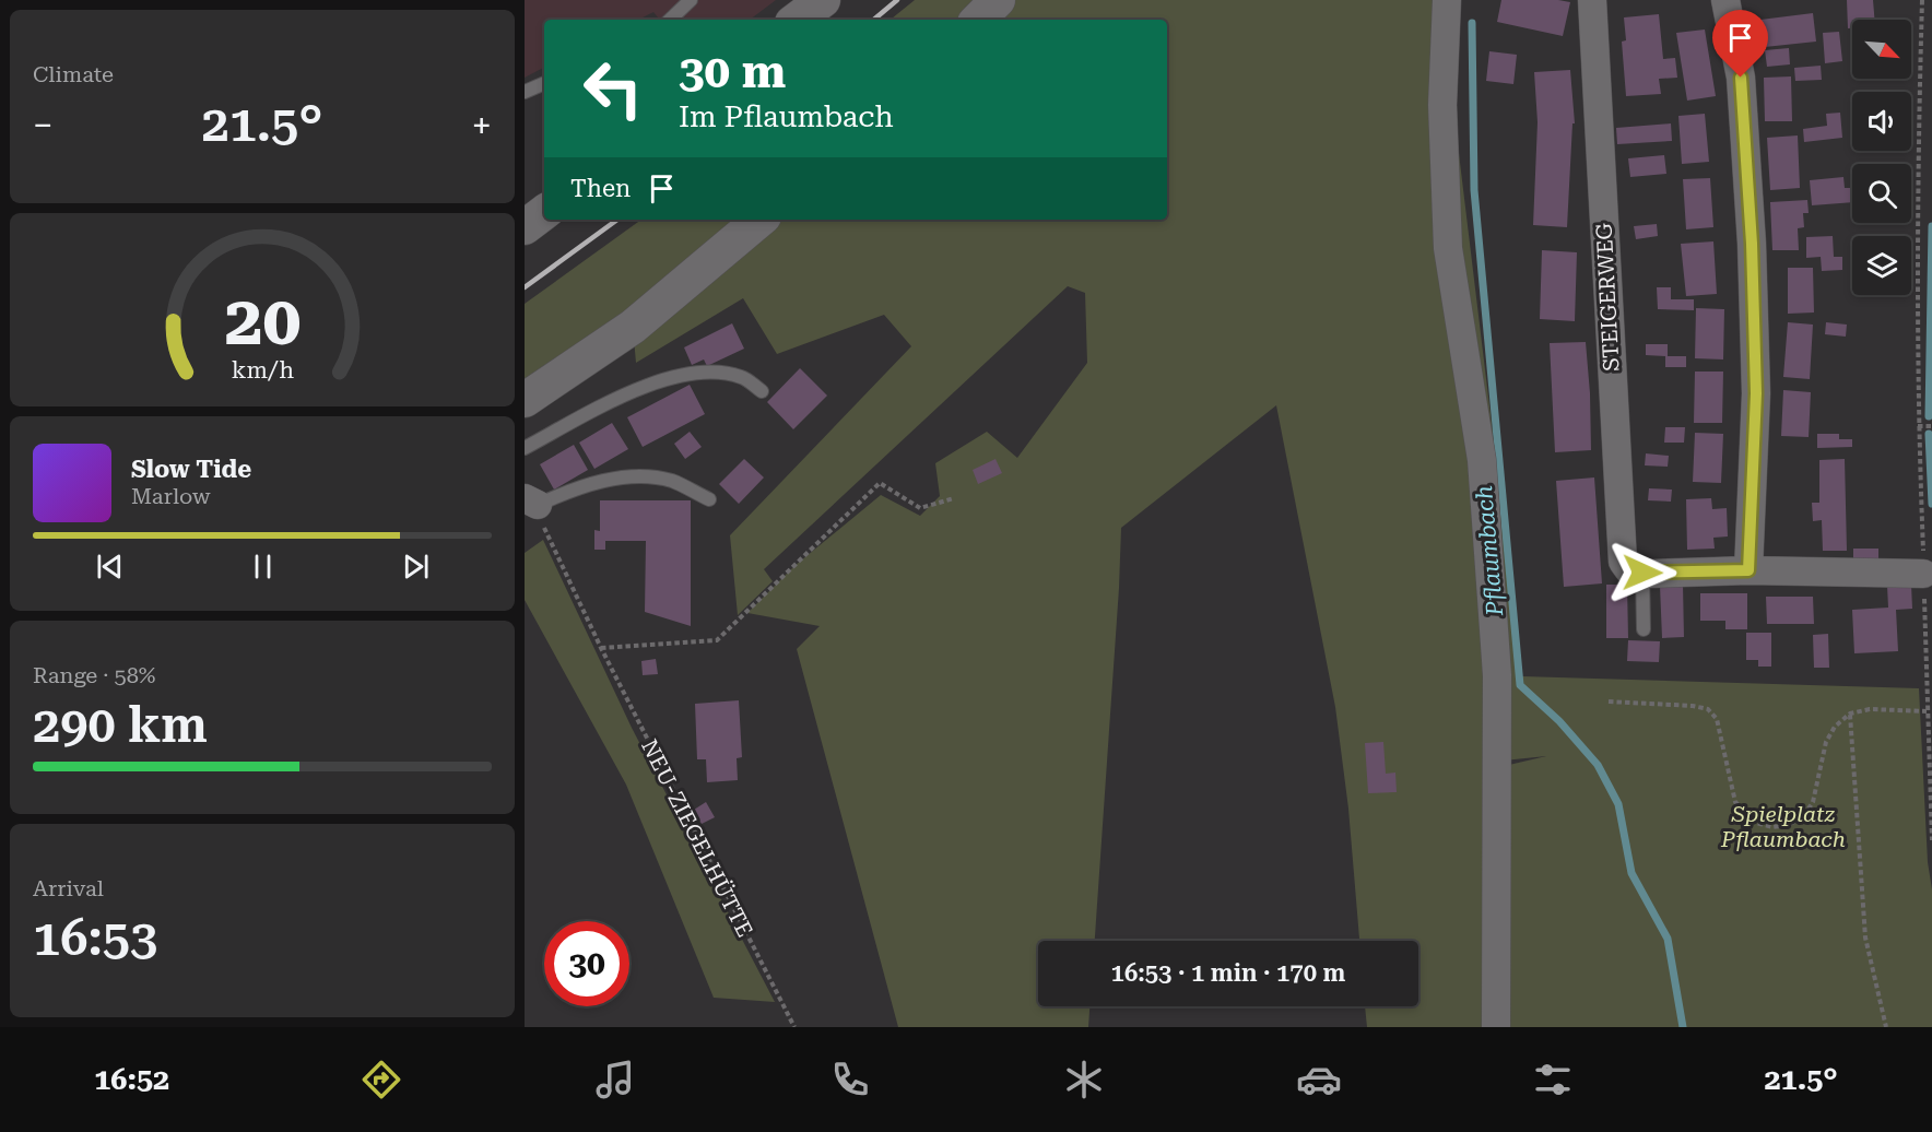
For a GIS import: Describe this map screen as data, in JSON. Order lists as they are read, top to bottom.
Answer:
{
  "streets": {
    "street": ["STEIGERWEG"],
    "path": ["NEU-ZIEGELHÜTTE"]
  },
  "water": ["Pflaumbach"],
  "parks": ["Spielplatz Pflaumbach"],
  "north": "bottom right",
  "page": {
    "tile": [
      "Climate",
      ["Range · 58%", "290 km"],
      ["Arrival", "16:53"]
    ],
    "turn": ["30 m", "Im Pflaumbach"],
    "heat": ["−", "21.5°", "+"],
    "then": "Then",
    "song": ["Slow Tide", "Marlow"],
    "limit": "30",
    "trip": "16:53 · 1 min · 170 m",
    "tabs": ["16:52", "21.5°"],
    "gauge": ["20", "km/h"]
  }
}
